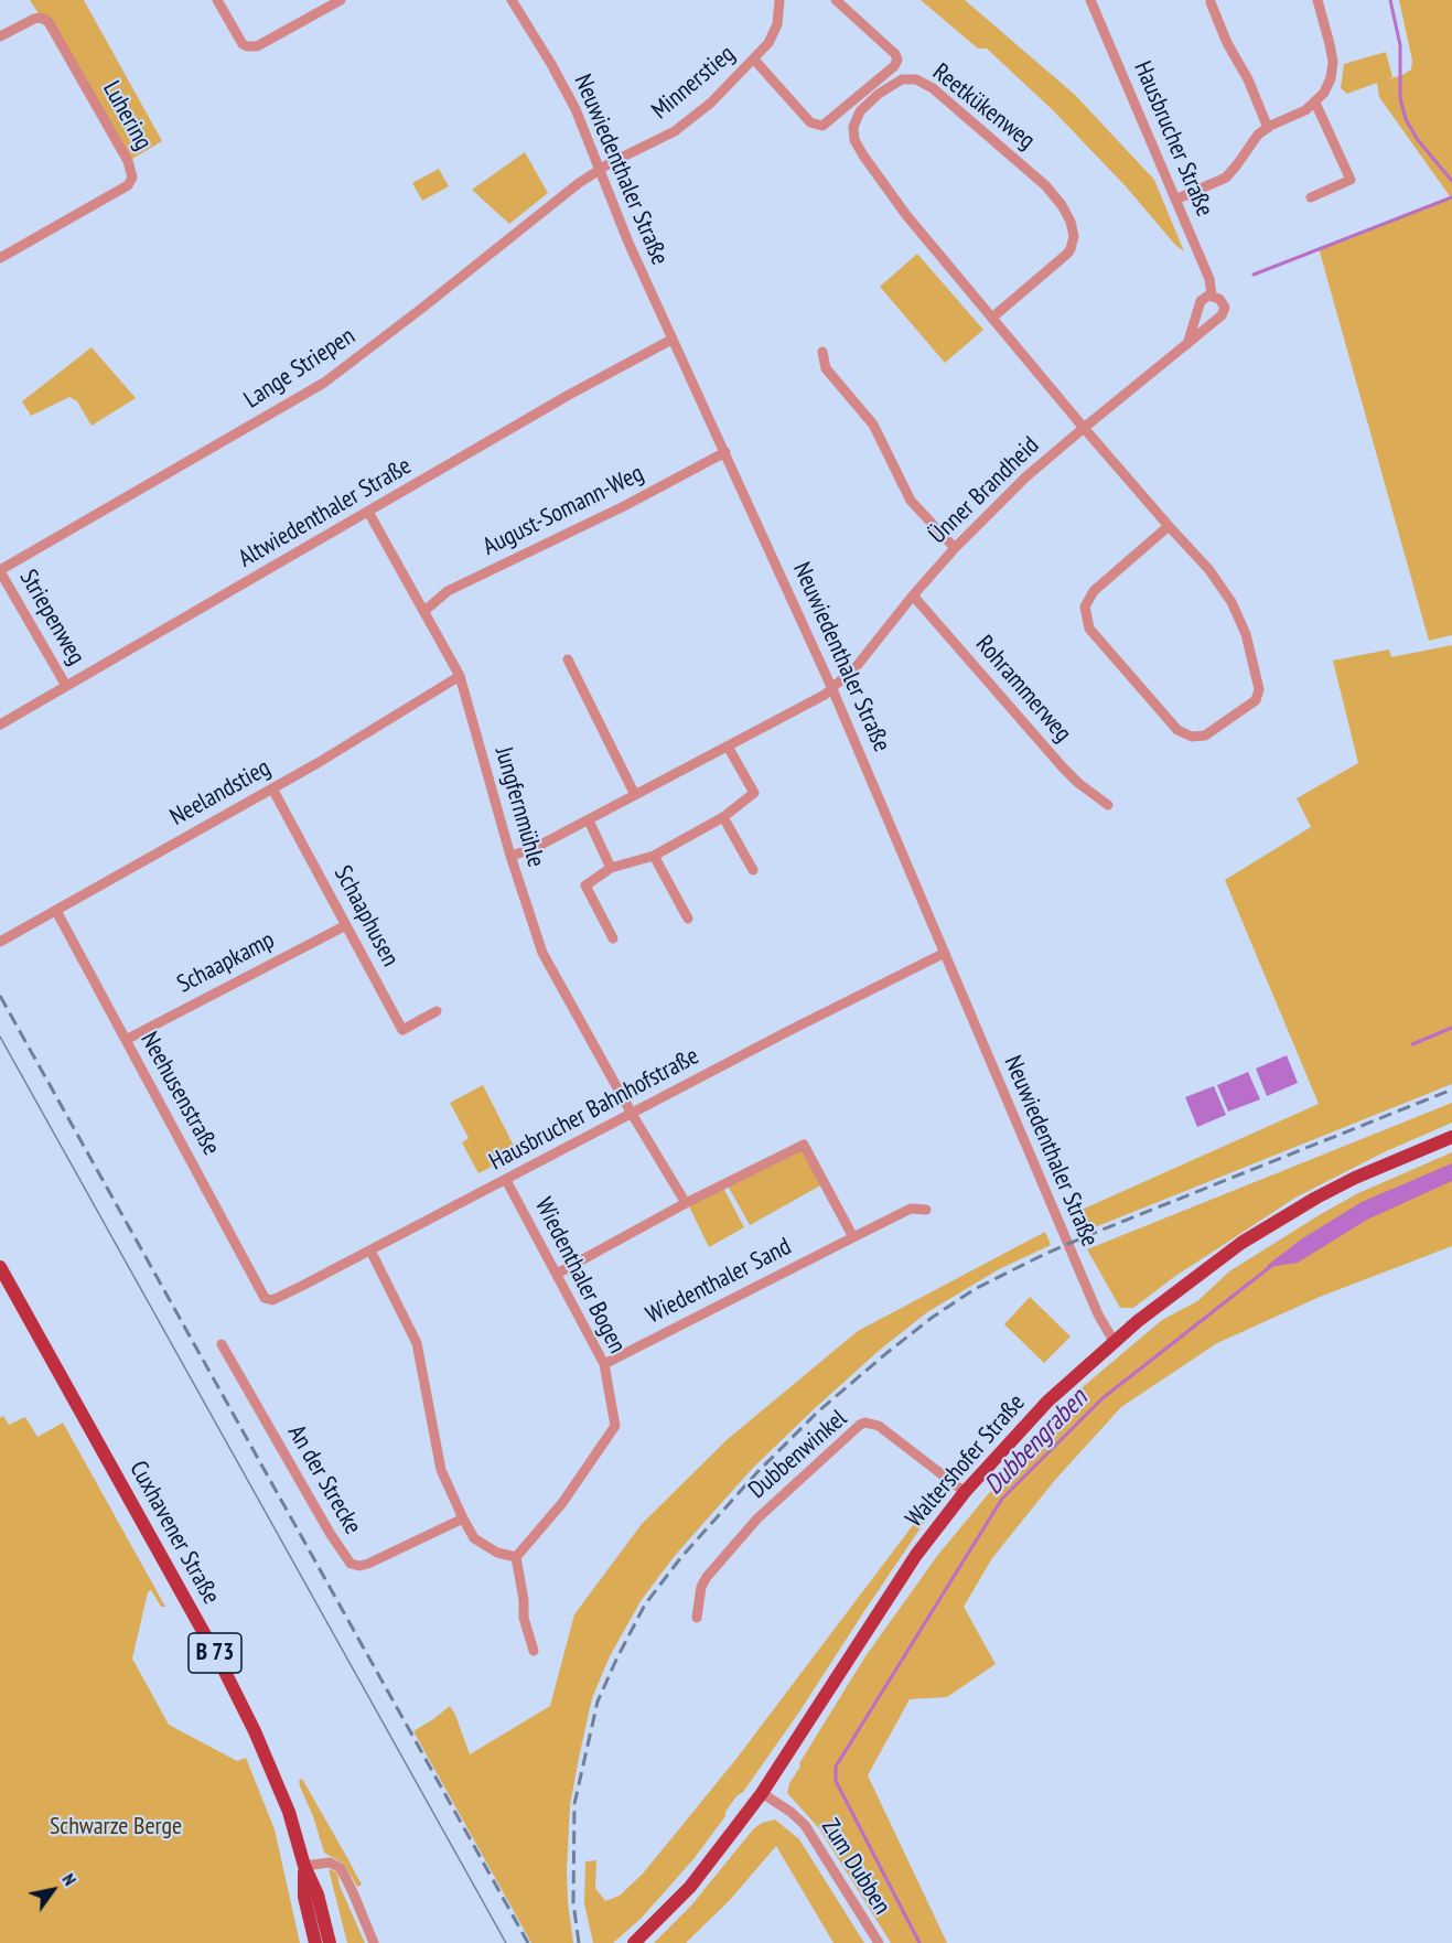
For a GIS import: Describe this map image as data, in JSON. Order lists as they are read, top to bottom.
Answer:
{
  "streets": {
    "main road": ["Waltershofer Straße", "Cuxhavener Straße", "B 73"],
    "street": [
      "Minnerstieg",
      "Reetkükenweg",
      "Luhering",
      "Hausbrucher Straße",
      "Neuwiedenthaler Straße",
      "Lange Striepen",
      "Ünner Brandheid",
      "August-Somann-Weg",
      "Altwiedenthaler Straße",
      "Striepenweg",
      "Rohrammerweg",
      "Neelandstieg",
      "Jungfernmühle",
      "Schaaphusen",
      "Schaapkamp",
      "Neehusenstraße",
      "Hausbrucher Bahnhofstraße",
      "Wiedenthaler Bogen",
      "Wiedenthaler Sand",
      "Dubbenwinkel",
      "An der Strecke",
      "Zum Dubben"
    ]
  },
  "crossings": [
    ["Minnerstieg", "Neuwiedenthaler Straße"],
    ["Minnerstieg", "Lange Striepen"],
    ["Reetkükenweg", "Ünner Brandheid"],
    ["Hausbrucher Straße", "Ünner Brandheid"],
    ["Neuwiedenthaler Straße", "Lange Striepen"],
    ["Neuwiedenthaler Straße", "Ünner Brandheid"],
    ["Neuwiedenthaler Straße", "August-Somann-Weg"],
    ["Neuwiedenthaler Straße", "Altwiedenthaler Straße"],
    ["Neuwiedenthaler Straße", "Hausbrucher Bahnhofstraße"],
    ["Neuwiedenthaler Straße", "Waltershofer Straße"],
    ["Lange Striepen", "Striepenweg"],
    ["Ünner Brandheid", "Rohrammerweg"],
    ["Ünner Brandheid", "Jungfernmühle"],
    ["August-Somann-Weg", "Jungfernmühle"],
    ["Altwiedenthaler Straße", "Striepenweg"],
    ["Altwiedenthaler Straße", "Jungfernmühle"],
    ["Neelandstieg", "Jungfernmühle"],
    ["Neelandstieg", "Schaaphusen"],
    ["Neelandstieg", "Neehusenstraße"],
    ["Jungfernmühle", "Hausbrucher Bahnhofstraße"],
    ["Schaaphusen", "Schaapkamp"],
    ["Schaapkamp", "Neehusenstraße"],
    ["Neehusenstraße", "Hausbrucher Bahnhofstraße"],
    ["Hausbrucher Bahnhofstraße", "Wiedenthaler Bogen"],
    ["Wiedenthaler Bogen", "Wiedenthaler Sand"],
    ["Dubbenwinkel", "Waltershofer Straße"],
    ["Waltershofer Straße", "Zum Dubben"]
  ],
  "water": ["Dubbengraben"],
  "parks": ["Schwarze Berge"],
  "north": "top right"
}
